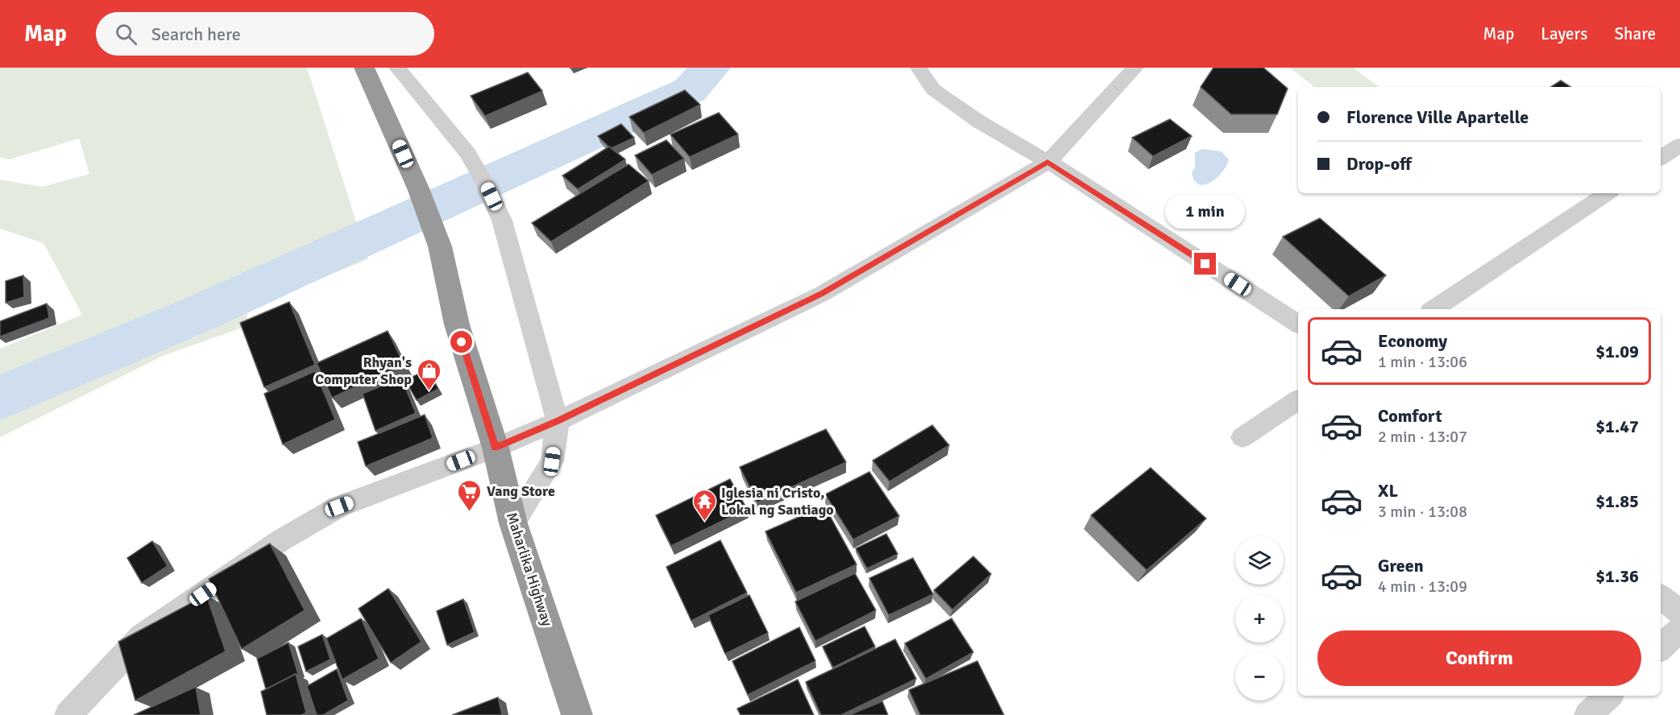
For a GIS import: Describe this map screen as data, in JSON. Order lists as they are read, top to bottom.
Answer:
{
  "streets": {
    "highway": ["Maharlika Highway"]
  },
  "places": {
    "shop": ["Rhyan's Computer Shop"],
    "supermarket": ["Vang Store"],
    "temple": ["Iglesia ni Cristo, Lokal ng Santiago"]
  },
  "page": {
    "header": "Map",
    "search": "Search here",
    "nav": ["Map", "Layers", "Share"],
    "banner": ["Florence Ville Apartelle", "Drop-off"],
    "bubble": "1 min",
    "list": [
      {
        "name": "Economy",
        "note": "1 min · 13:06",
        "value": "$1.09"
      },
      {
        "name": "Comfort",
        "note": "2 min · 13:07",
        "value": "$1.47"
      },
      {
        "name": "XL",
        "note": "3 min · 13:08",
        "value": "$1.85"
      },
      {
        "name": "Green",
        "note": "4 min · 13:09",
        "value": "$1.36"
      }
    ],
    "map_buttons": ["+", "−"],
    "buttons": "Confirm"
  }
}
